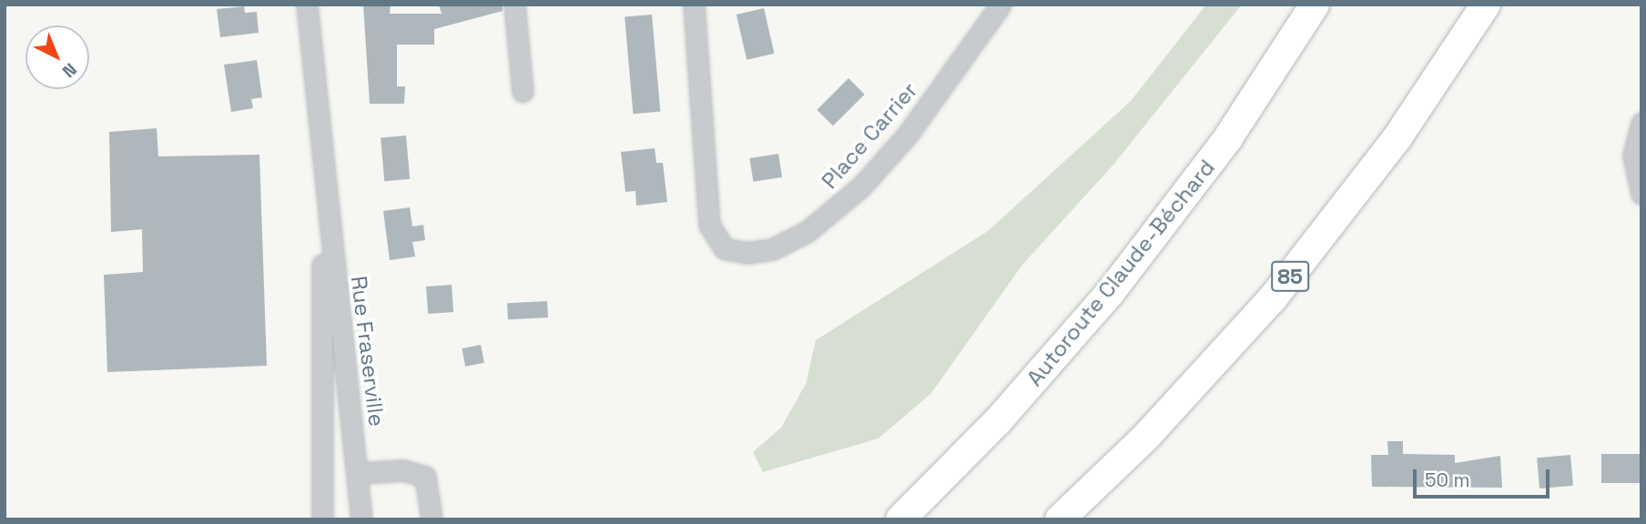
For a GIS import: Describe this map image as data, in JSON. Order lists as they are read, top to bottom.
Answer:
{
  "streets": {
    "highway": ["Autoroute Claude-Béchard", "85"],
    "street": ["Place Carrier", "Rue Fraserville"]
  },
  "scale_bar": "50 m",
  "north": "bottom right"
}
